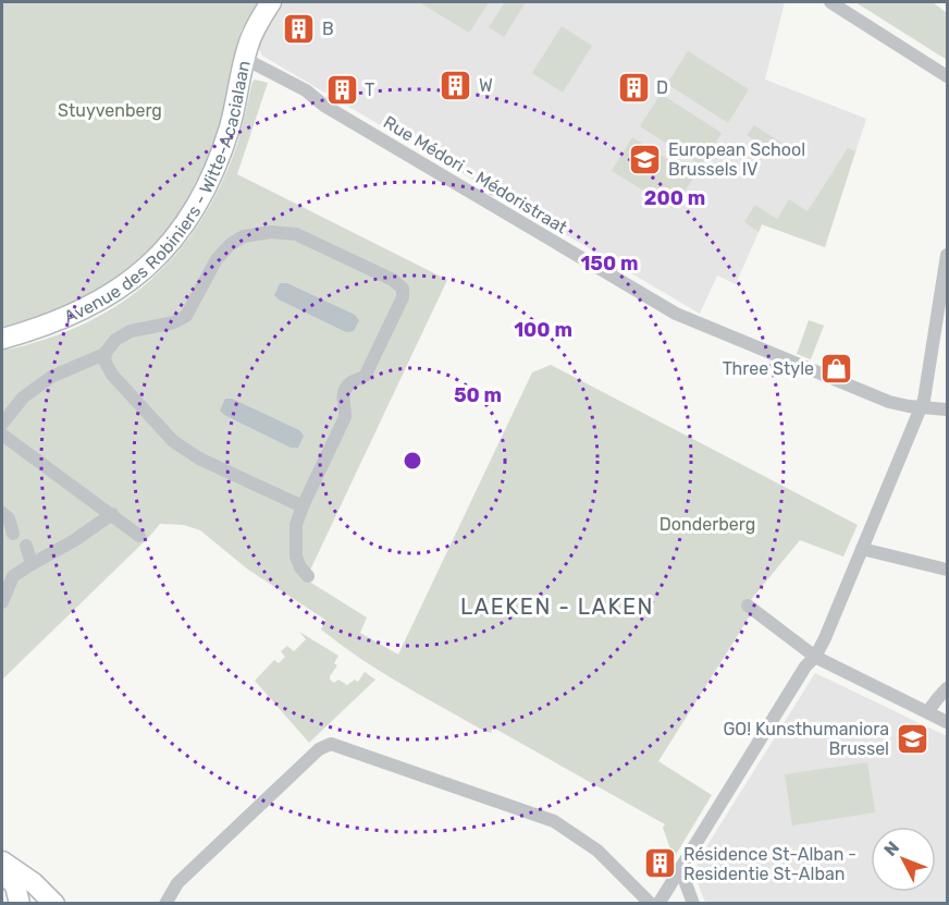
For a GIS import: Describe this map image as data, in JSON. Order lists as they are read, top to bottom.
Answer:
{
  "streets": {
    "street": ["Rue Médori - Médoristraat", "Avenue des Robiniers - Witte-Acacialaan"]
  },
  "crossings": [
    ["Rue Médori - Médoristraat", "Avenue des Robiniers - Witte-Acacialaan"]
  ],
  "districts": ["LAEKEN - LAKEN"],
  "parks": ["Stuyvenberg", "Donderberg"],
  "places": {
    "building": [
      "B",
      "W",
      "D",
      "T",
      "Résidence St-Alban - Residentie St-Alban"
    ],
    "school or university": ["European School Brussels IV", "GO! Kunsthumaniora Brussel"],
    "shop": ["Three Style"]
  },
  "north": "top left",
  "rings": [
    "200 m",
    "150 m",
    "100 m",
    "50 m"
  ]
}
